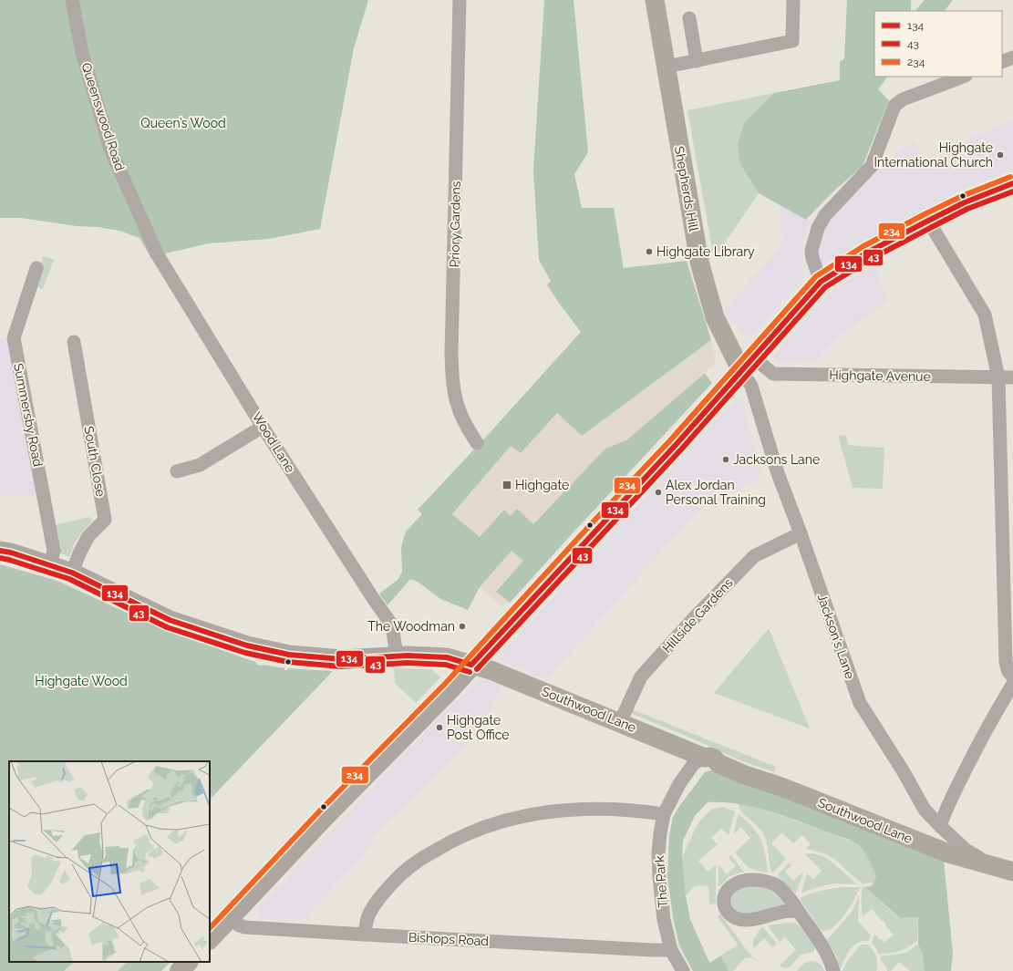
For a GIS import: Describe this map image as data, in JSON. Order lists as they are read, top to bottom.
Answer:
{
  "streets": {
    "main road": ["Shepherds Hill", "Southwood Lane"],
    "street": [
      "Queenswood Road",
      "Priory Gardens",
      "Highgate Avenue",
      "Summersby Road",
      "Wood Lane",
      "South Close",
      "Hillside Gardens",
      "Jackson's Lane",
      "The Park",
      "Bishops Road"
    ]
  },
  "crossings": [
    ["Queenswood Road", "Wood Lane"],
    ["Shepherds Hill", "Highgate Avenue"],
    ["Shepherds Hill", "Jackson's Lane"],
    ["Highgate Avenue", "Jackson's Lane"],
    ["Summersby Road", "Southwood Lane"],
    ["Wood Lane", "Southwood Lane"],
    ["South Close", "Southwood Lane"],
    ["Hillside Gardens", "Jackson's Lane"],
    ["Hillside Gardens", "Southwood Lane"],
    ["Jackson's Lane", "Southwood Lane"],
    ["Southwood Lane", "The Park"],
    ["The Park", "Bishops Road"]
  ],
  "parks": ["Queen’s Wood", "Highgate Wood"],
  "places": {
    "other": [
      "Highgate International Church",
      "Highgate Library",
      "Jacksons Lane",
      "Alex Jordan Personal Training",
      "The Woodman",
      "Highgate Post Office"
    ],
    "transit": ["Highgate"]
  },
  "lines": ["transit line 234", "transit line 134", "transit line 43"],
  "legend": ["134", "43", "234"]
}
